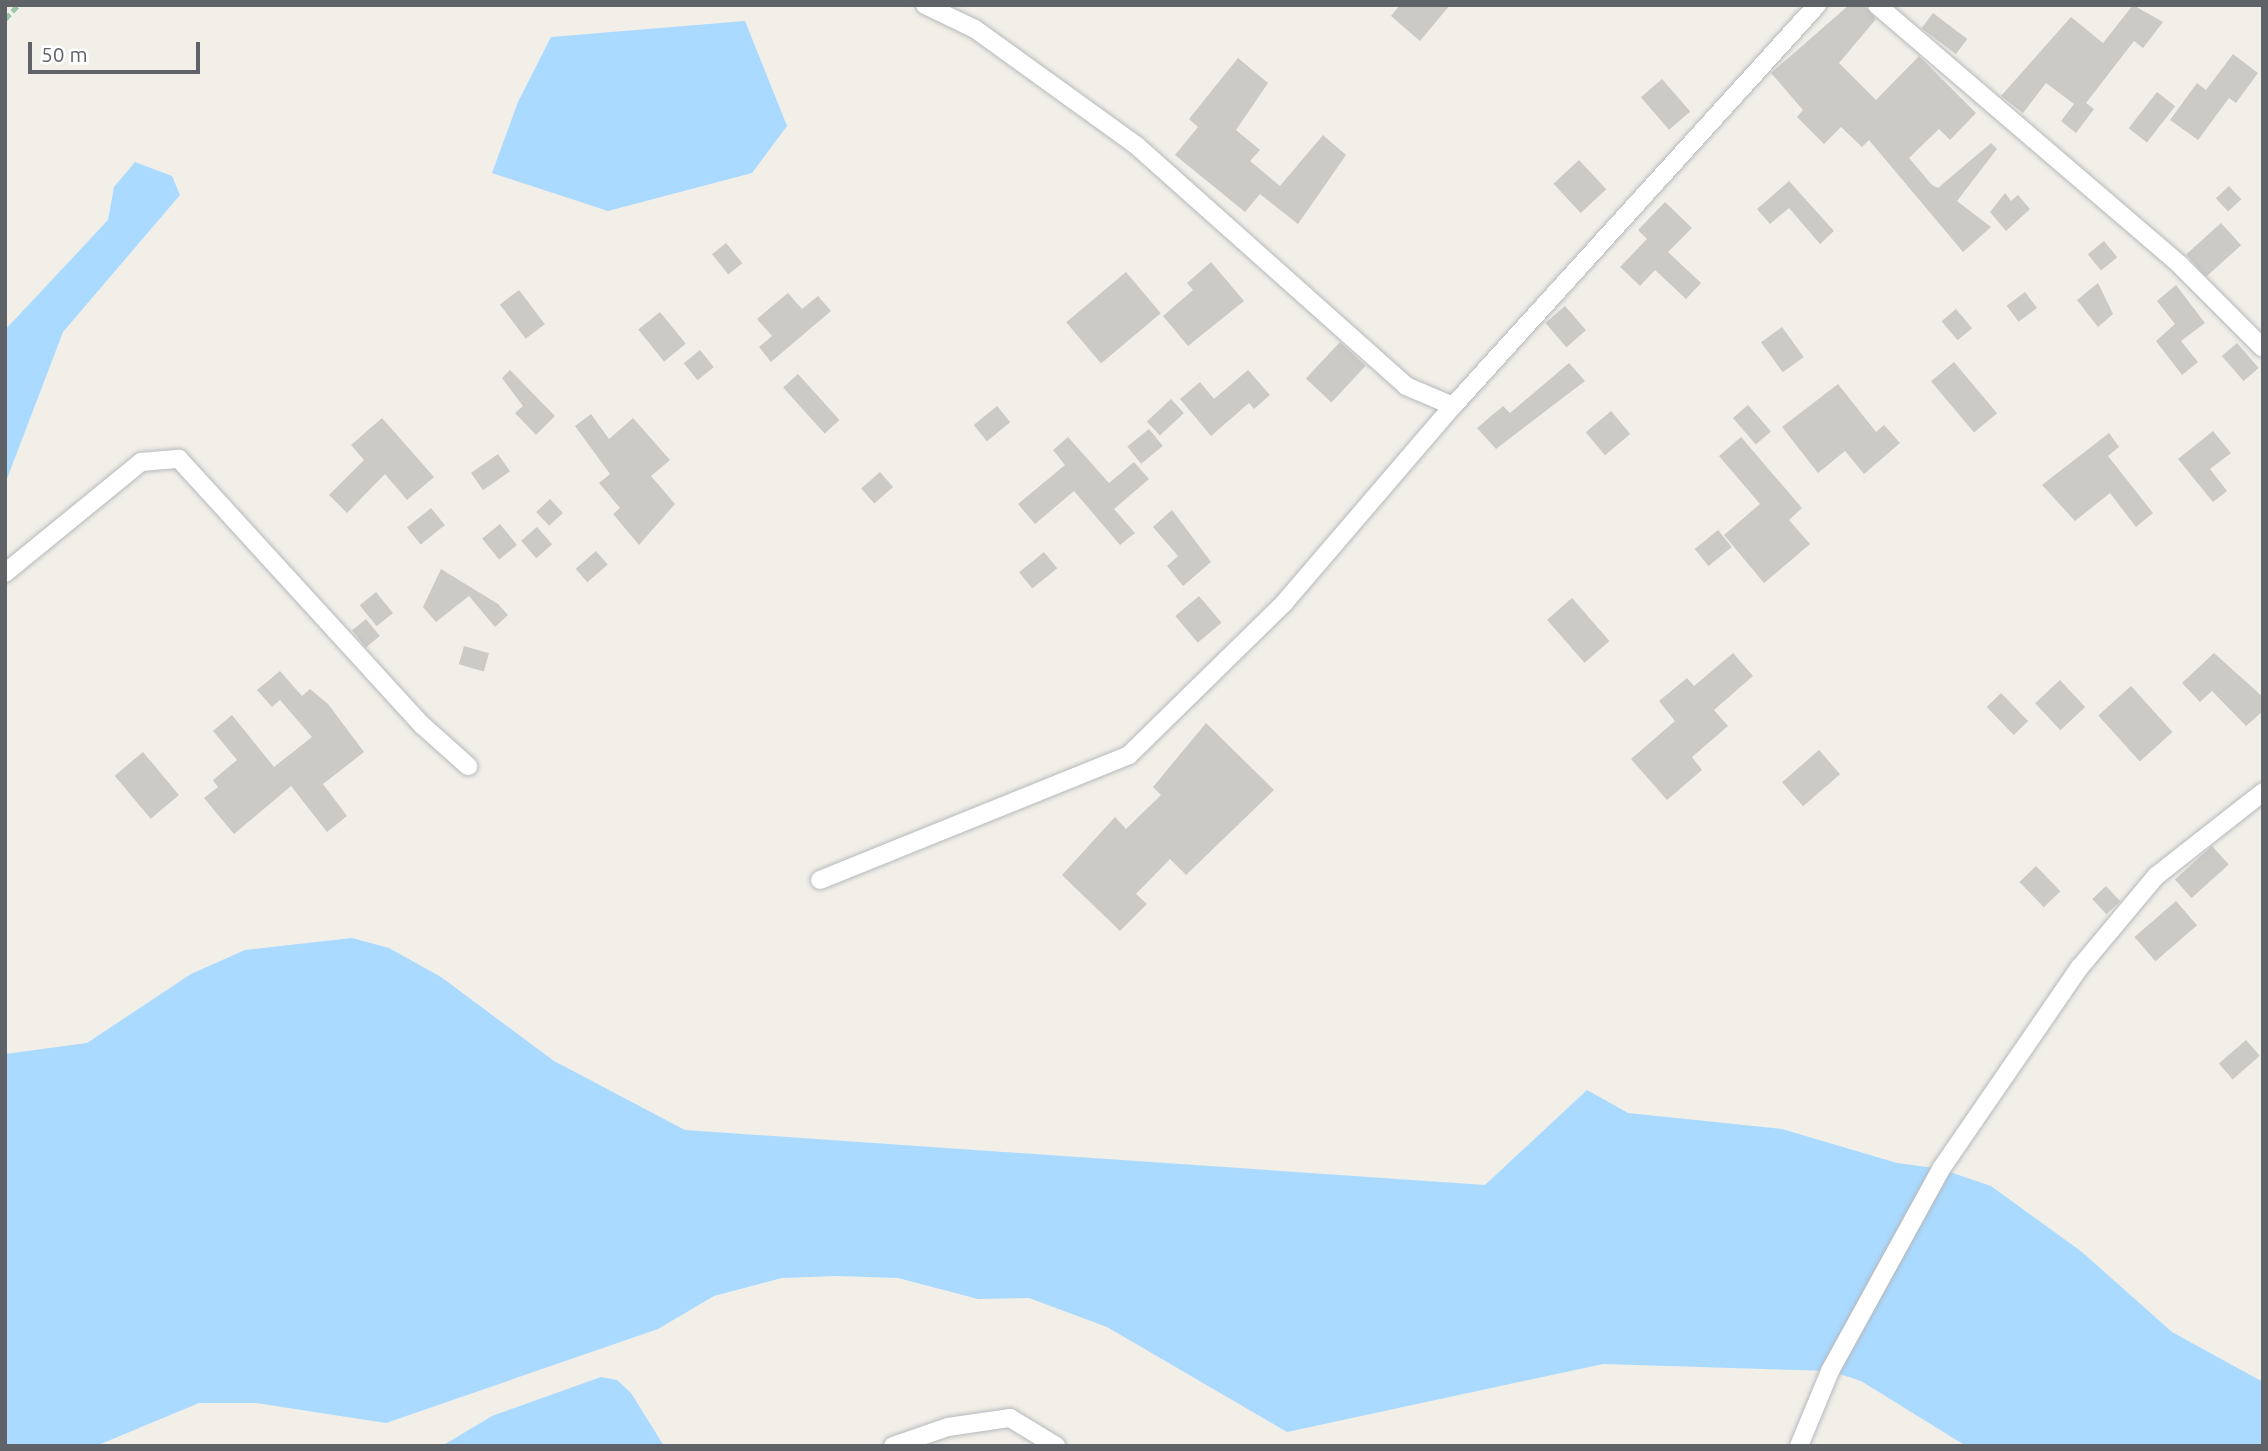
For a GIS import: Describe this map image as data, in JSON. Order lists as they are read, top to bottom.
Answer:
{
  "scale_bar": "50 m"
}
